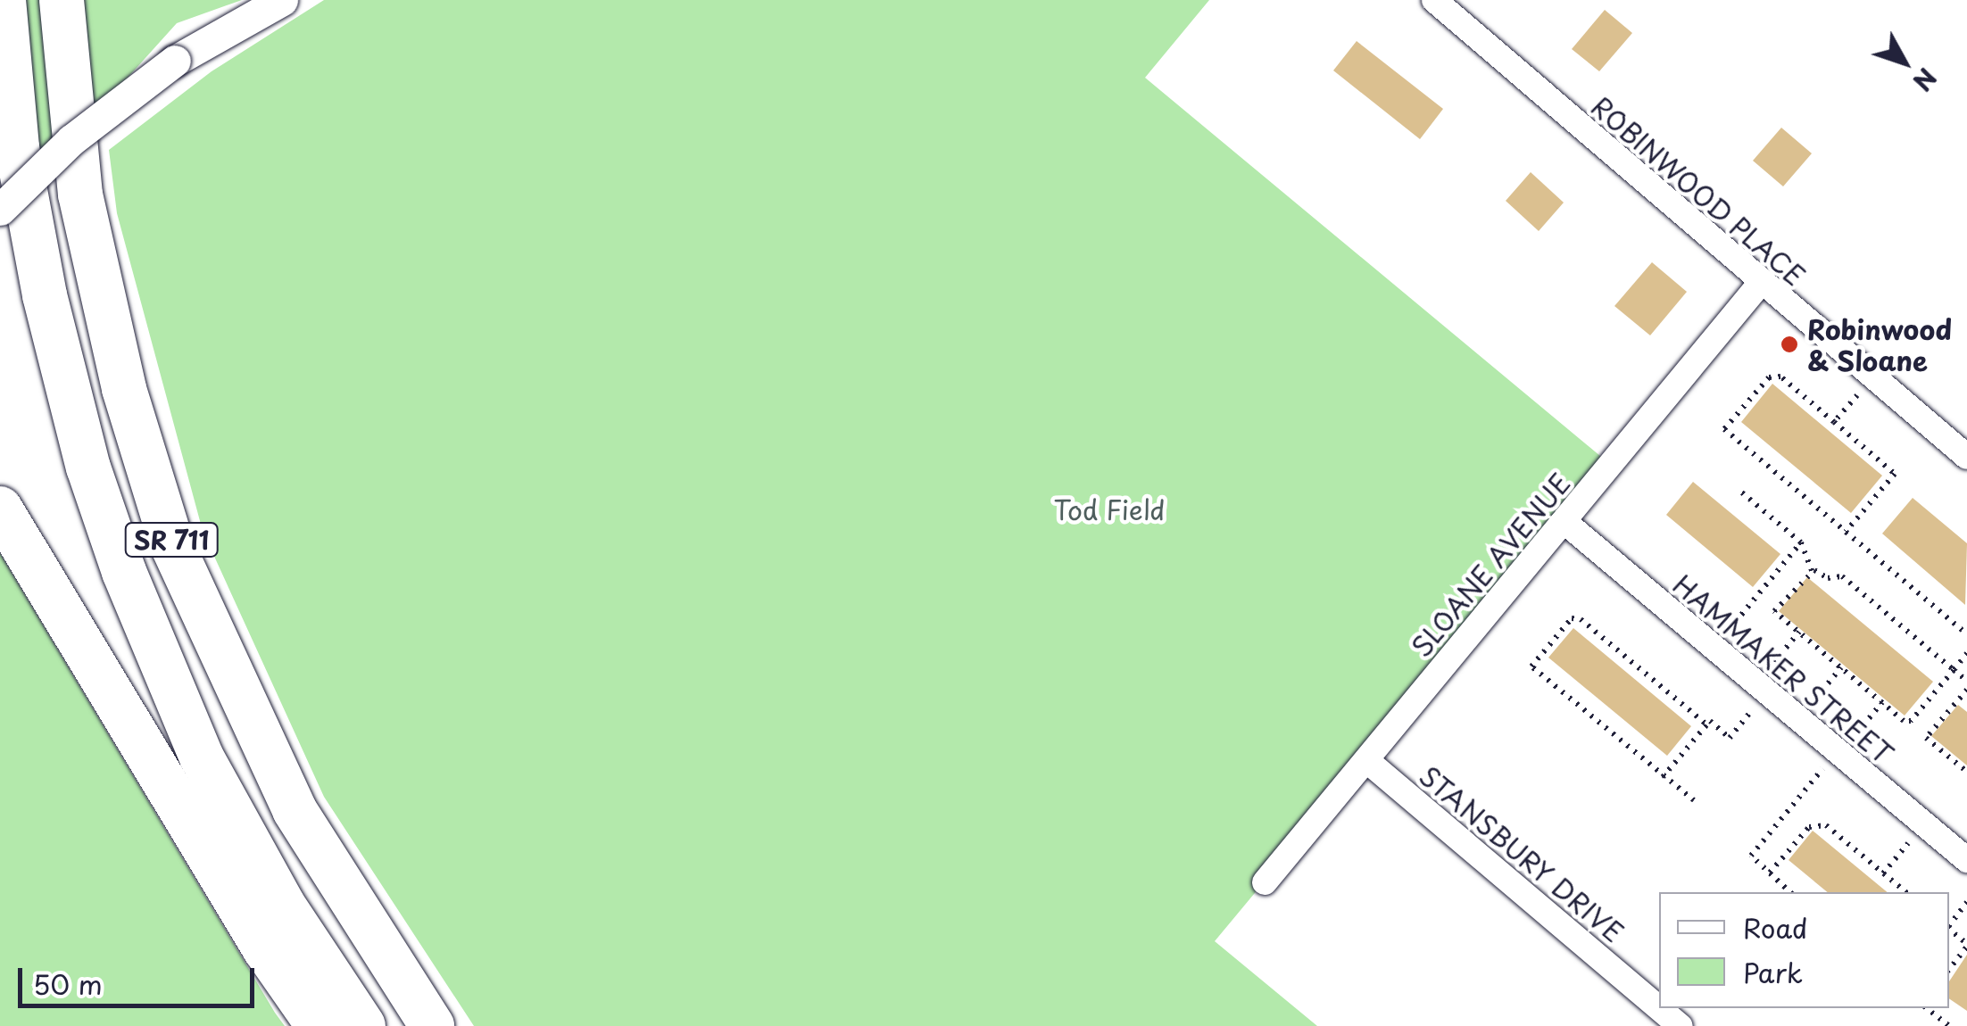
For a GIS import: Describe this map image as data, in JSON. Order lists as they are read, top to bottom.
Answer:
{
  "streets": {
    "highway": ["SR 711"],
    "street": [
      "ROBINWOOD PLACE",
      "SLOANE AVENUE",
      "HAMMAKER STREET",
      "STANSBURY DRIVE"
    ]
  },
  "crossings": [
    ["ROBINWOOD PLACE", "SLOANE AVENUE"],
    ["SLOANE AVENUE", "HAMMAKER STREET"],
    ["SLOANE AVENUE", "STANSBURY DRIVE"]
  ],
  "parks": ["Tod Field"],
  "places": ["Robinwood & Sloane"],
  "legend": ["Road", "Park"],
  "scale_bar": "50 m",
  "north": "bottom right"
}
